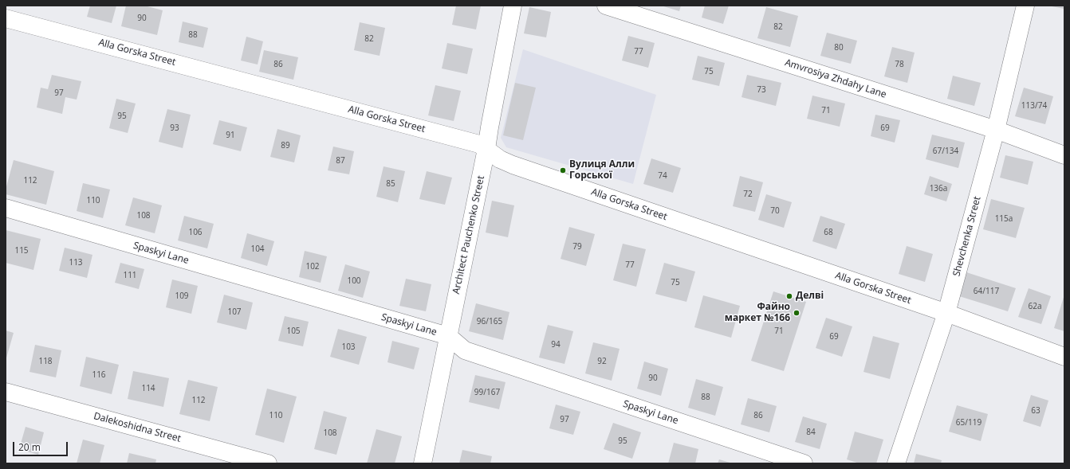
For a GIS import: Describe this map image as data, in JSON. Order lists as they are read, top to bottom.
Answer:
{
  "streets": {
    "street": [
      "Alla Gorska Street",
      "Amvrosiya Zhdahy Lane",
      "Architect Pauchenko Street",
      "Shevchenka Street",
      "Spaskyi Lane",
      "Dalekoshidna Street"
    ]
  },
  "crossings": [
    ["Alla Gorska Street", "Architect Pauchenko Street"],
    ["Alla Gorska Street", "Shevchenka Street"],
    ["Amvrosiya Zhdahy Lane", "Shevchenka Street"],
    ["Architect Pauchenko Street", "Spaskyi Lane"]
  ],
  "places": ["Вулиця Алли Горської", "Делві", "Файно маркет №166"],
  "house_numbers": [
    "90",
    "82",
    "88",
    "82",
    "80",
    "77",
    "86",
    "78",
    "75",
    "73",
    "97",
    "113/74",
    "71",
    "95",
    "93",
    "69",
    "91",
    "89",
    "67/134",
    "87",
    "74",
    "112",
    "85",
    "136а",
    "72",
    "110",
    "70",
    "108",
    "115а",
    "106",
    "68",
    "79",
    "104",
    "115",
    "113",
    "77",
    "102",
    "111",
    "100",
    "75",
    "64/117",
    "109",
    "62а",
    "107",
    "96/165",
    "105",
    "71",
    "69",
    "94",
    "103",
    "118",
    "92",
    "116",
    "90",
    "114",
    "99/167",
    "88",
    "112",
    "63",
    "110",
    "86",
    "97",
    "65/119",
    "84",
    "108",
    "95"
  ],
  "scale_bar": "20 m"
}
